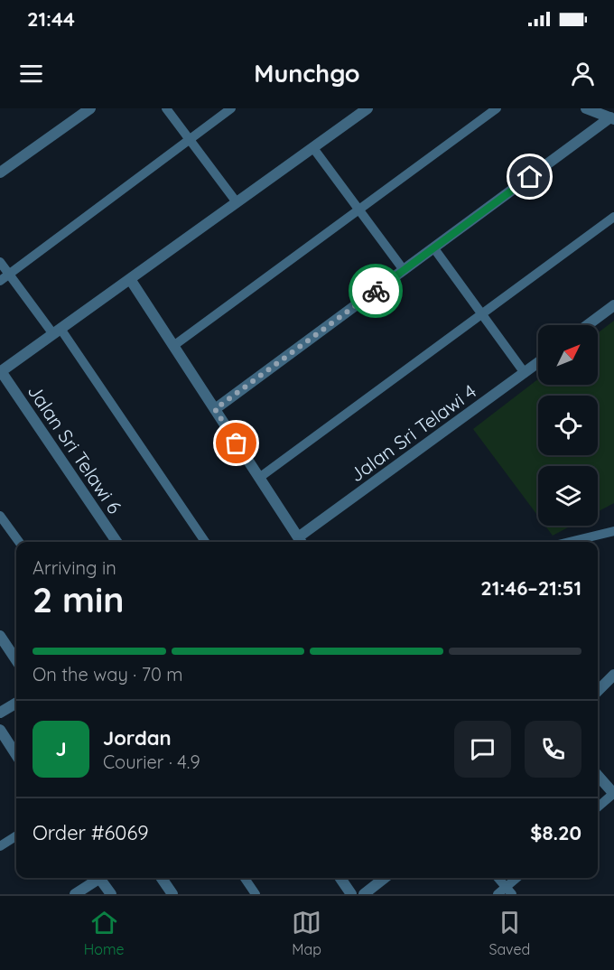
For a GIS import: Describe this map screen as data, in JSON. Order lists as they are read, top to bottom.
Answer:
{
  "streets": {
    "street": ["Jalan Sri Telawi 4", "Jalan Sri Telawi 6"]
  },
  "north": "top right",
  "page": {
    "status": "21:44",
    "header": "Munchgo",
    "heading": ["2 min", "Arriving in", "21:46–21:51"],
    "panel": [
      "Jordan",
      "Courier · 4.9",
      "Order #6069",
      "$8.20"
    ],
    "bar": "On the way · 70 m",
    "round": "J",
    "tabs": ["Home", "Map", "Saved"]
  }
}
